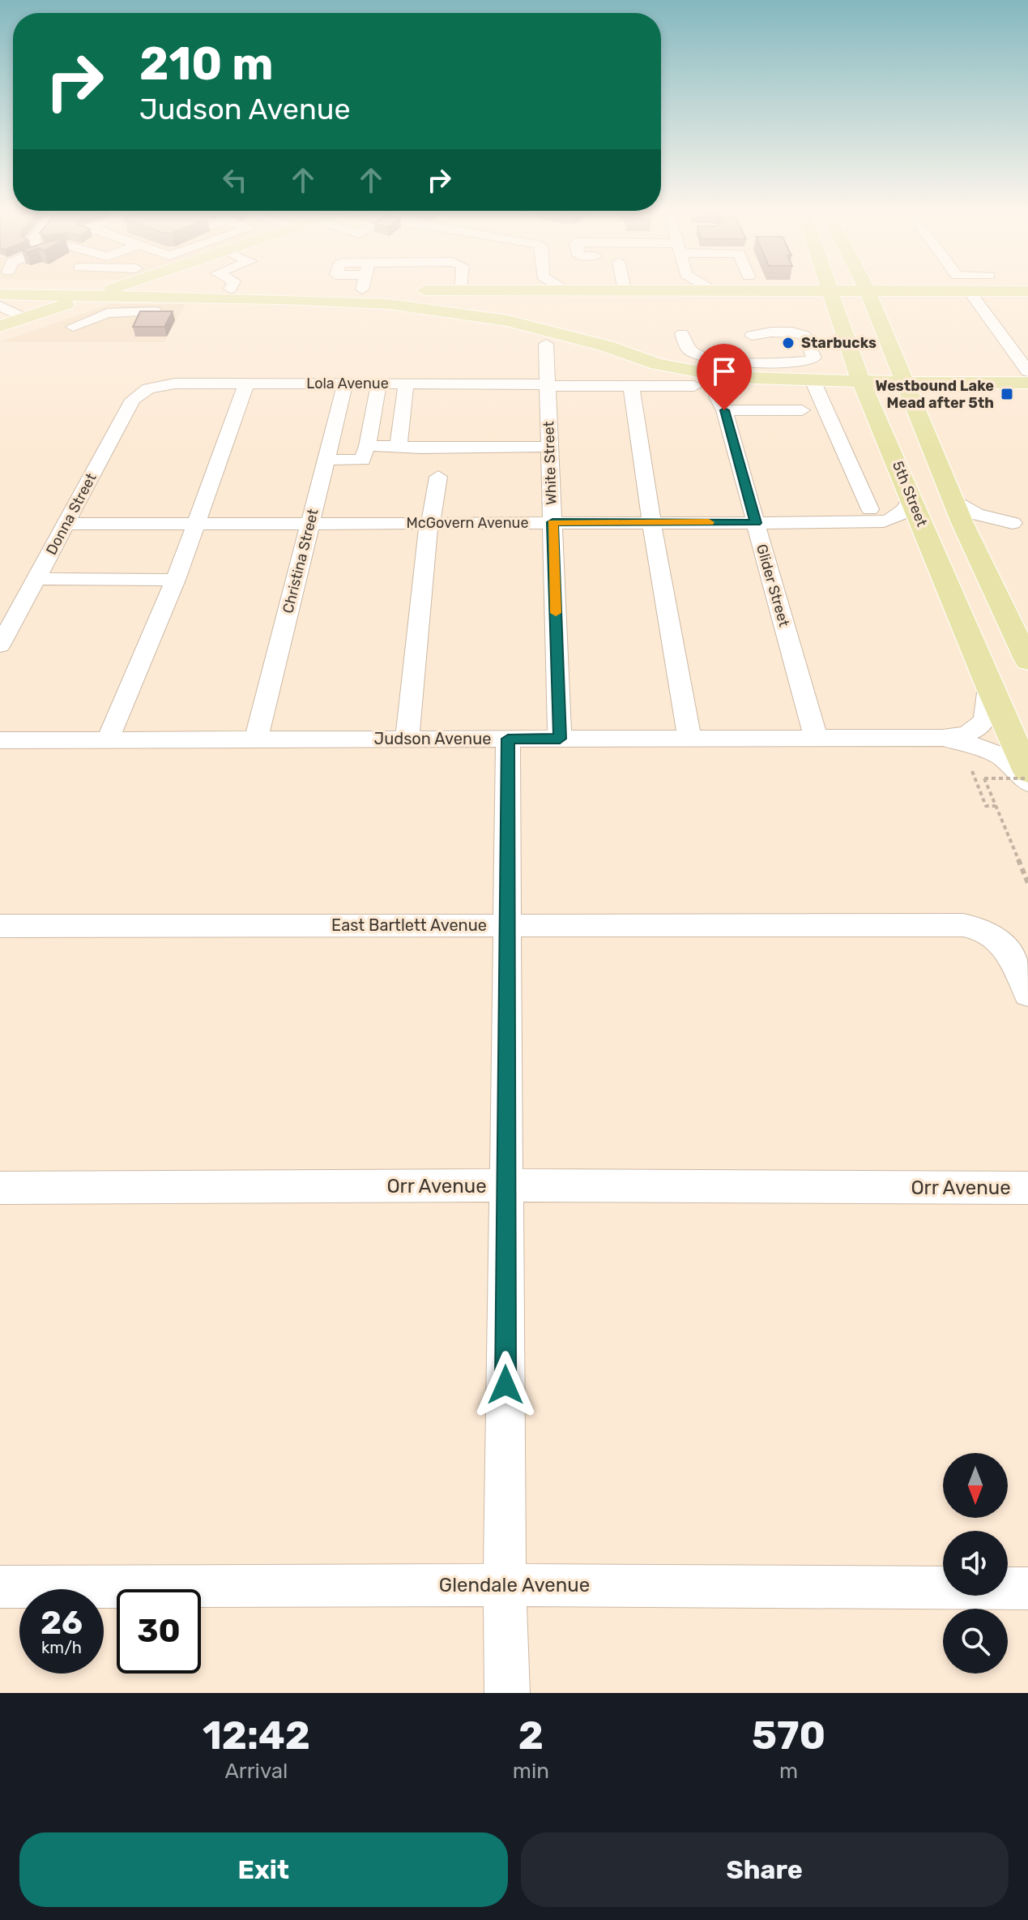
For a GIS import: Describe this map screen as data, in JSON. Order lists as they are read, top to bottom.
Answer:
{
  "streets": {
    "main road": ["5th Street"],
    "street": [
      "Lola Avenue",
      "White Street",
      "Donna Street",
      "McGovern Avenue",
      "Christina Street",
      "Glider Street",
      "Judson Avenue",
      "East Bartlett Avenue",
      "Orr Avenue",
      "Glendale Avenue"
    ]
  },
  "crossings": [
    ["Lola Avenue", "White Street"],
    ["Lola Avenue", "Donna Street"],
    ["Lola Avenue", "Christina Street"],
    ["White Street", "McGovern Avenue"],
    ["White Street", "Judson Avenue"],
    ["5th Street", "McGovern Avenue"],
    ["5th Street", "Judson Avenue"],
    ["Donna Street", "McGovern Avenue"],
    ["McGovern Avenue", "Christina Street"],
    ["McGovern Avenue", "Glider Street"],
    ["Christina Street", "Judson Avenue"],
    ["Glider Street", "Judson Avenue"]
  ],
  "places": {
    "other": ["Starbucks"],
    "transit": ["Westbound Lake Mead after 5th"]
  },
  "north": "bottom",
  "page": {
    "turn": ["210 m", "Judson Avenue"],
    "speed": "26 km/h",
    "limit": "30",
    "eta": [
      "12:42",
      "Arrival",
      "2",
      "min",
      "570",
      "m"
    ],
    "buttons": ["Exit", "Share"]
  }
}
